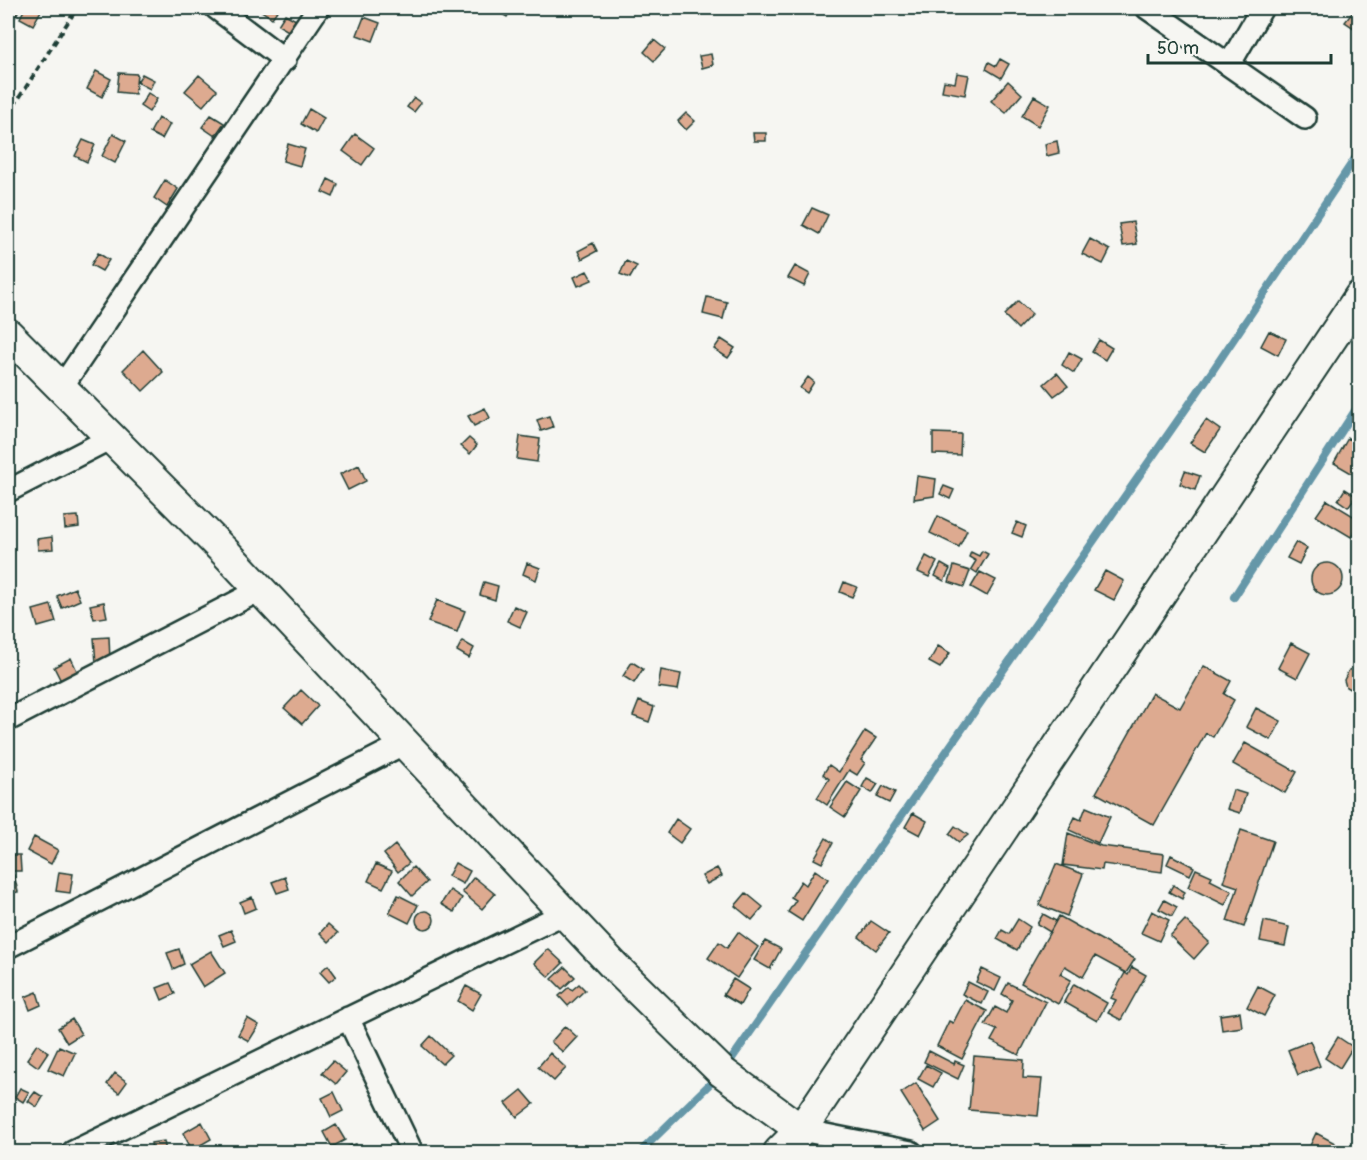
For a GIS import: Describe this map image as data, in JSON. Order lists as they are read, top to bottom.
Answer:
{
  "scale_bar": "50 m"
}
